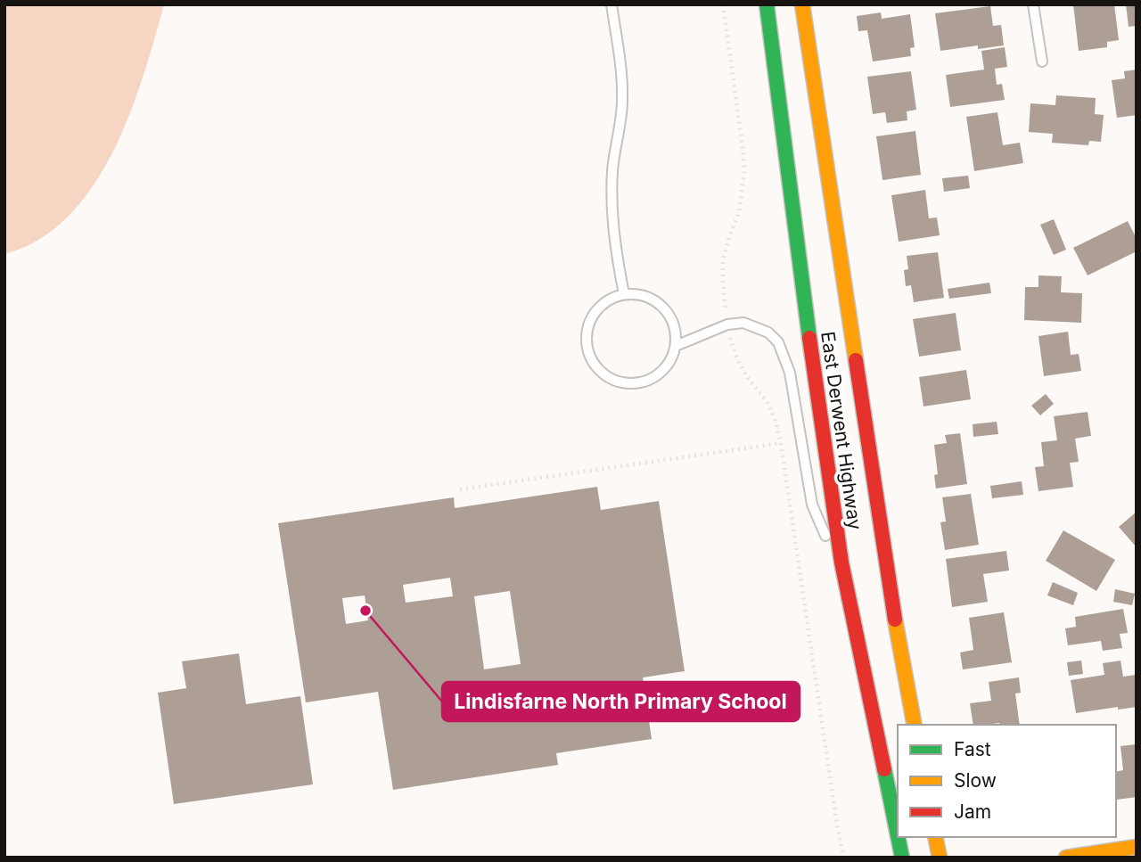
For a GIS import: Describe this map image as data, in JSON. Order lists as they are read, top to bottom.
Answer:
{
  "streets": {
    "main road": ["East Derwent Highway"]
  },
  "places": ["Lindisfarne North Primary School"],
  "legend": ["Fast", "Slow", "Jam"]
}
